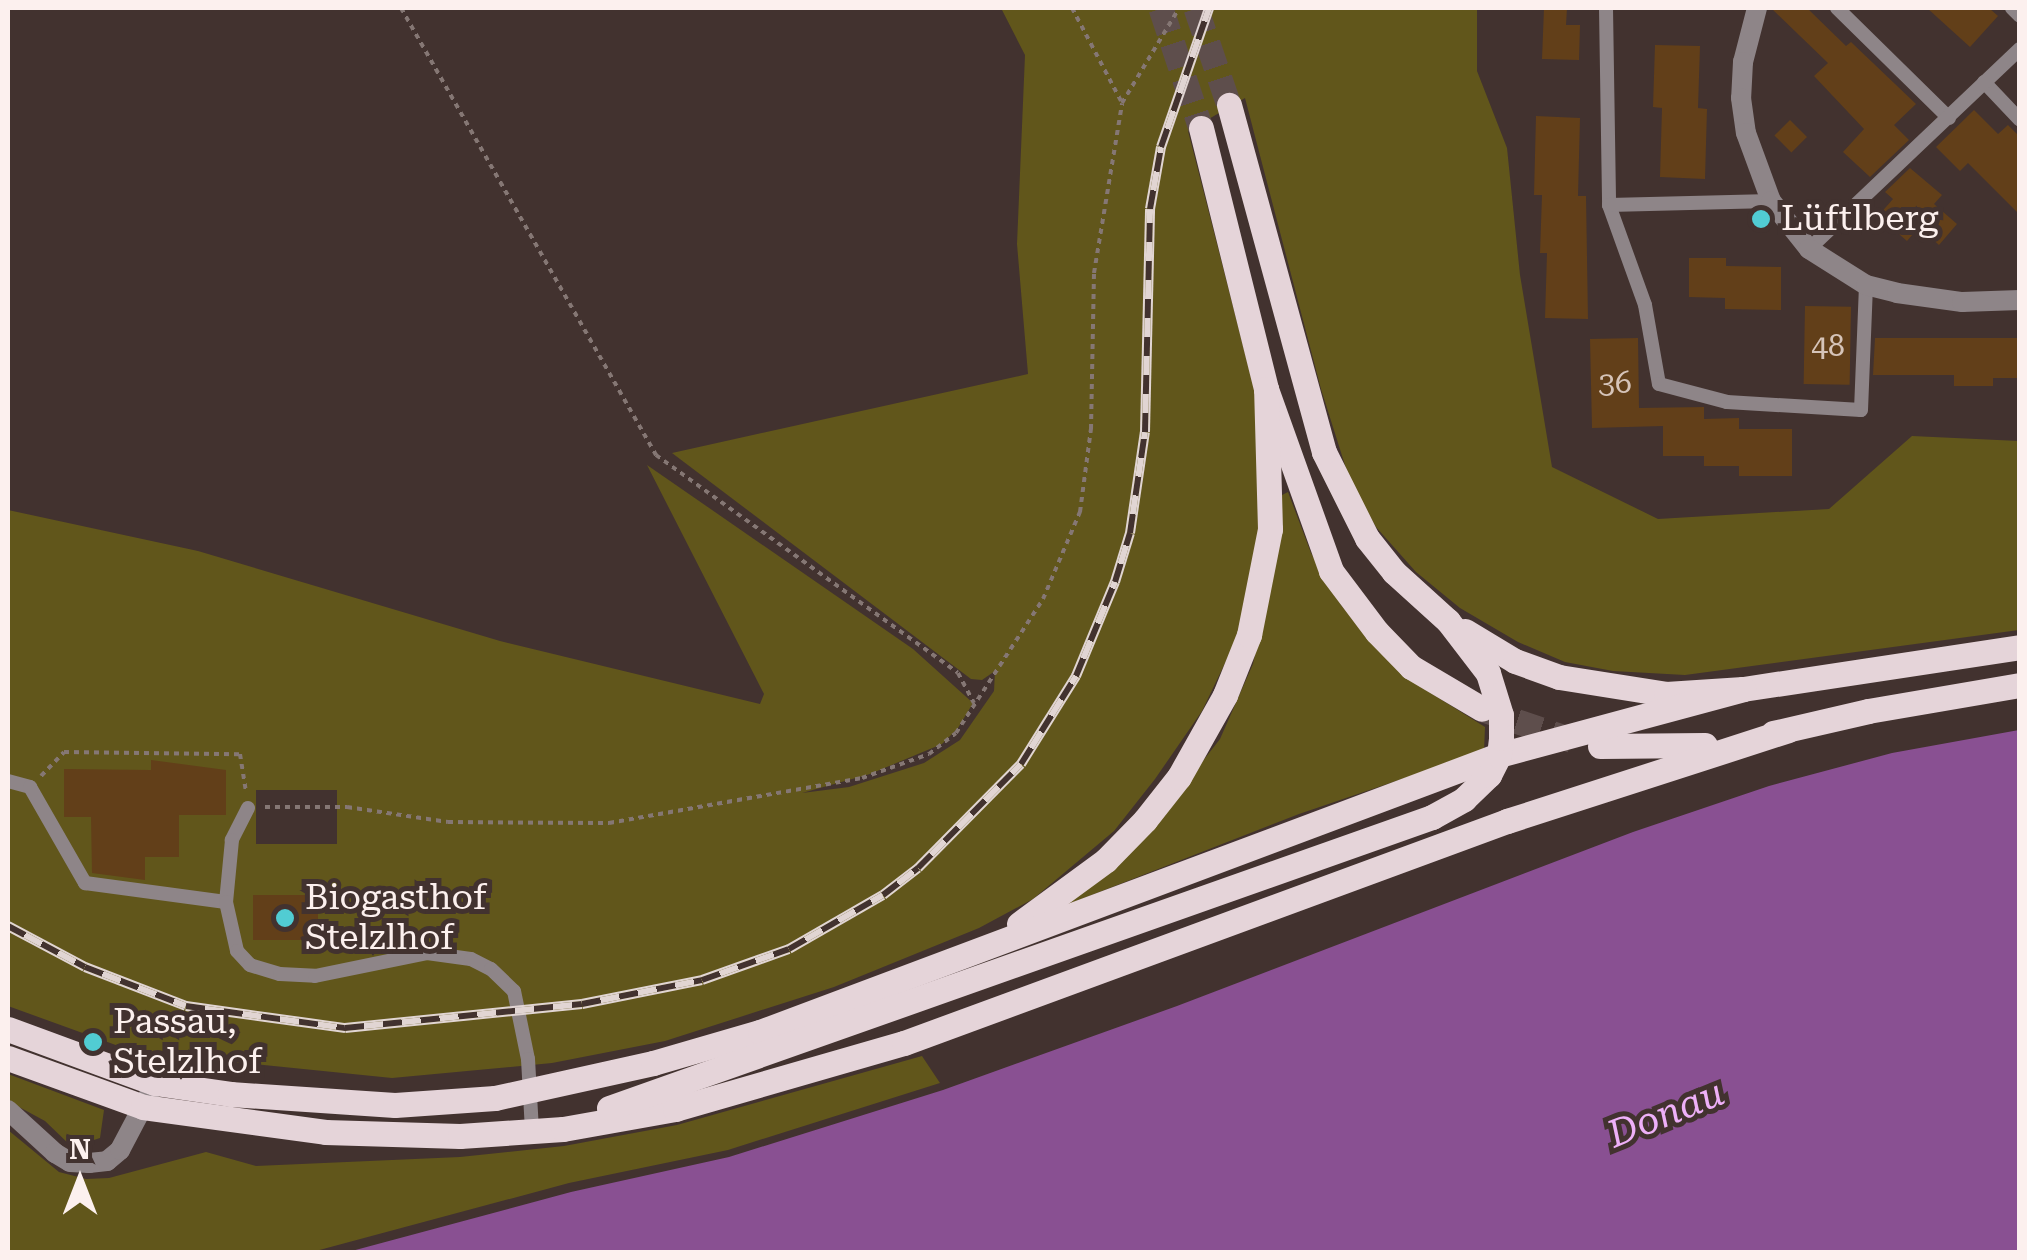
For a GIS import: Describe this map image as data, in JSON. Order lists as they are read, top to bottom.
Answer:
{
  "water": ["Donau"],
  "places": ["Lüftlberg", "Biogasthof Stelzlhof", "Passau, Stelzlhof"],
  "house_numbers": ["48", "36"],
  "north": "top"
}
